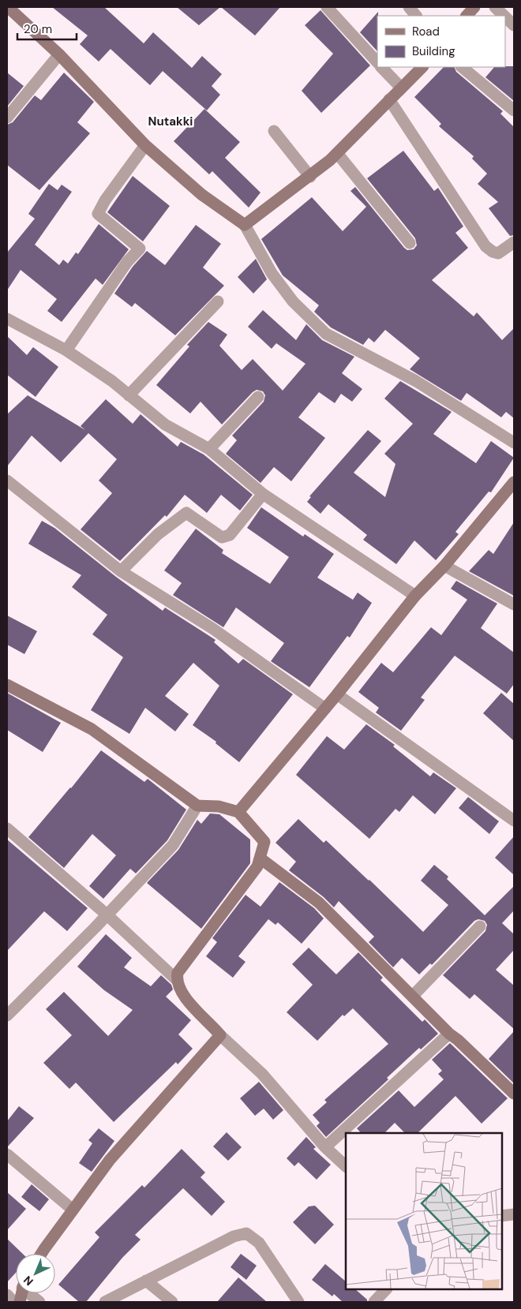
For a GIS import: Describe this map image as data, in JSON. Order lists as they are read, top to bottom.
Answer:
{
  "districts": ["Nutakki"],
  "legend": ["Road", "Building"],
  "scale_bar": "20 m",
  "north": "bottom left"
}
